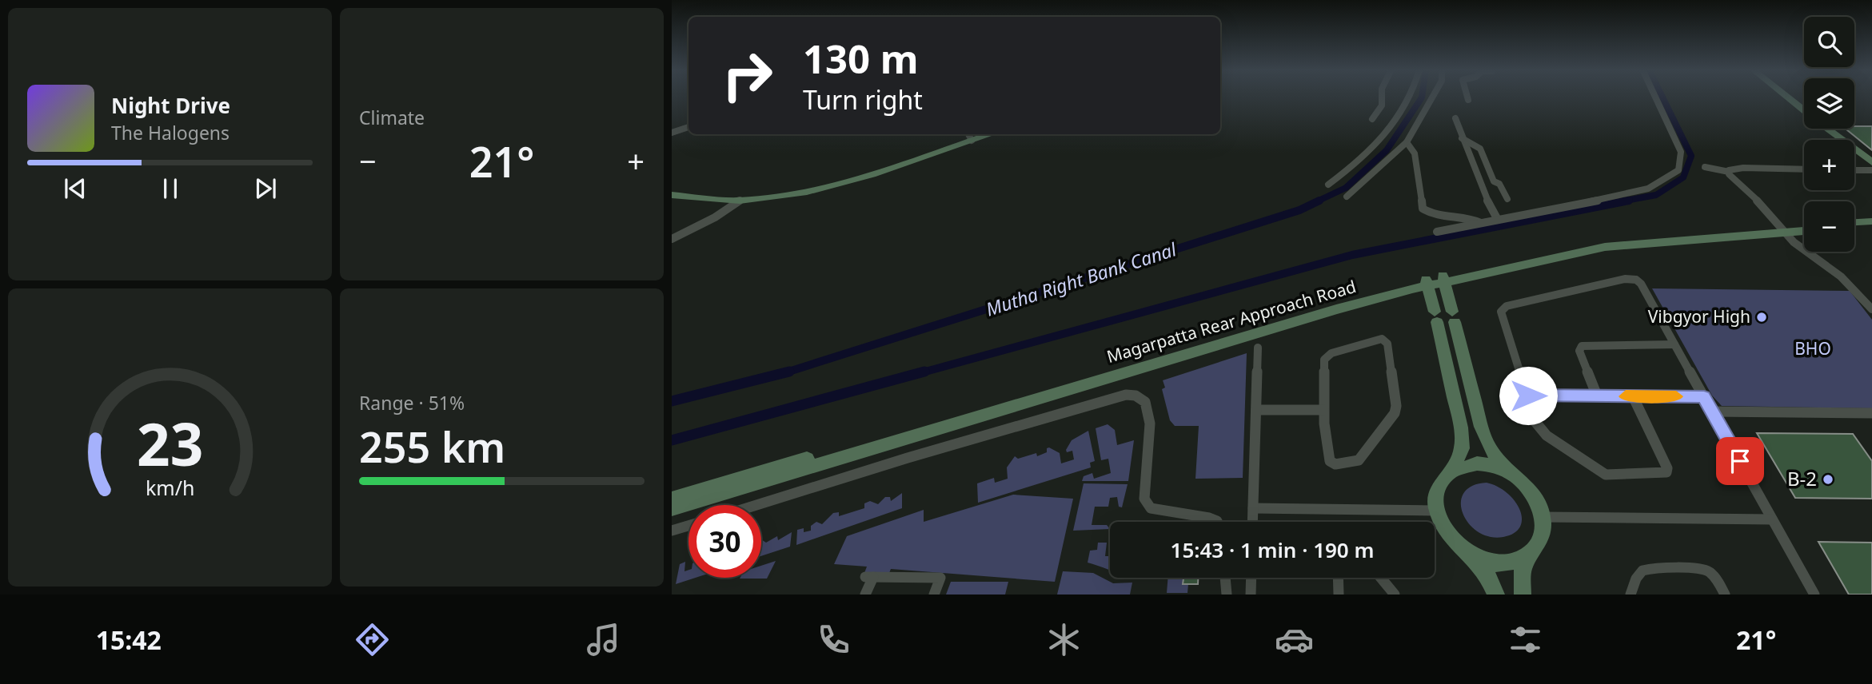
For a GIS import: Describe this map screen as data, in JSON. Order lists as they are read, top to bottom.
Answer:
{
  "streets": {
    "street": ["Magarpatta Rear Approach Road"]
  },
  "water": ["Mutha Right Bank Canal"],
  "parks": ["BHO"],
  "places": ["Vibgyor High", "B-2"],
  "page": {
    "tile": [
      "Climate",
      ["Range · 51%", "255 km"]
    ],
    "map_buttons": ["+", "−"],
    "turn": ["130 m", "Turn right"],
    "song": ["Night Drive", "The Halogens"],
    "heat": ["−", "21°", "+"],
    "limit": "30",
    "trip": "15:43 · 1 min · 190 m",
    "tabs": ["15:42", "21°"],
    "gauge": ["23", "km/h"]
  }
}
